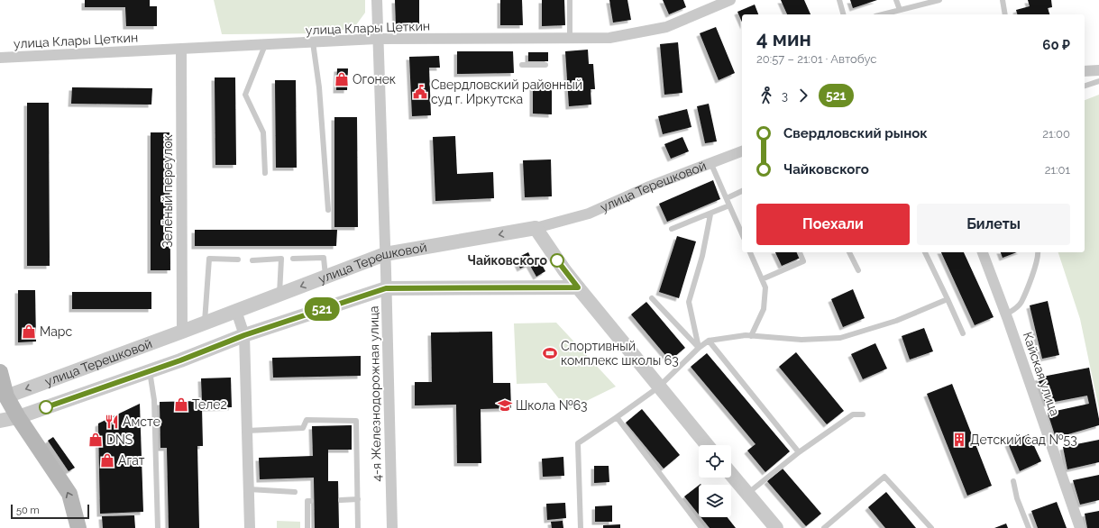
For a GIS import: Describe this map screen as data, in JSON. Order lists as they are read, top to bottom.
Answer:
{
  "streets": {
    "street": [
      "улица Клары Цеткин",
      "улица Терешковой",
      "Зелёный переулок",
      "Кайская улица",
      "4-я Железнодорожная улица"
    ]
  },
  "crossings": [
    ["улица Клары Цеткин", "Зелёный переулок"],
    ["улица Клары Цеткин", "4-я Железнодорожная улица"],
    ["улица Терешковой", "Зелёный переулок"],
    ["улица Терешковой", "4-я Железнодорожная улица"]
  ],
  "places": {
    "shop": [
      "Огонек",
      "Марс",
      "Теле2",
      "DNS",
      "Агат"
    ],
    "public building": ["Свердловский районный суд г. Иркутска"],
    "other": ["Чайковского"],
    "sports": ["Спортивный комплекс школы 63"],
    "school or university": ["Школа №63"],
    "restaurant": ["Амсте"],
    "building": ["Детский сад №53"]
  },
  "lines": ["bus line 521"],
  "scale_bar": "50 m",
  "page": {
    "on_map": "521",
    "heading": ["4 мин", "20:57 – 21:01 · Автобус", "60 ₽"],
    "legs": ["3", "521"],
    "list": [
      {
        "name": "Свердловский рынок",
        "value": "21:00"
      },
      {
        "name": "Чайковского",
        "value": "21:01"
      }
    ],
    "buttons": ["Поехали", "Билеты"],
    "scale": "50 m"
  }
}
